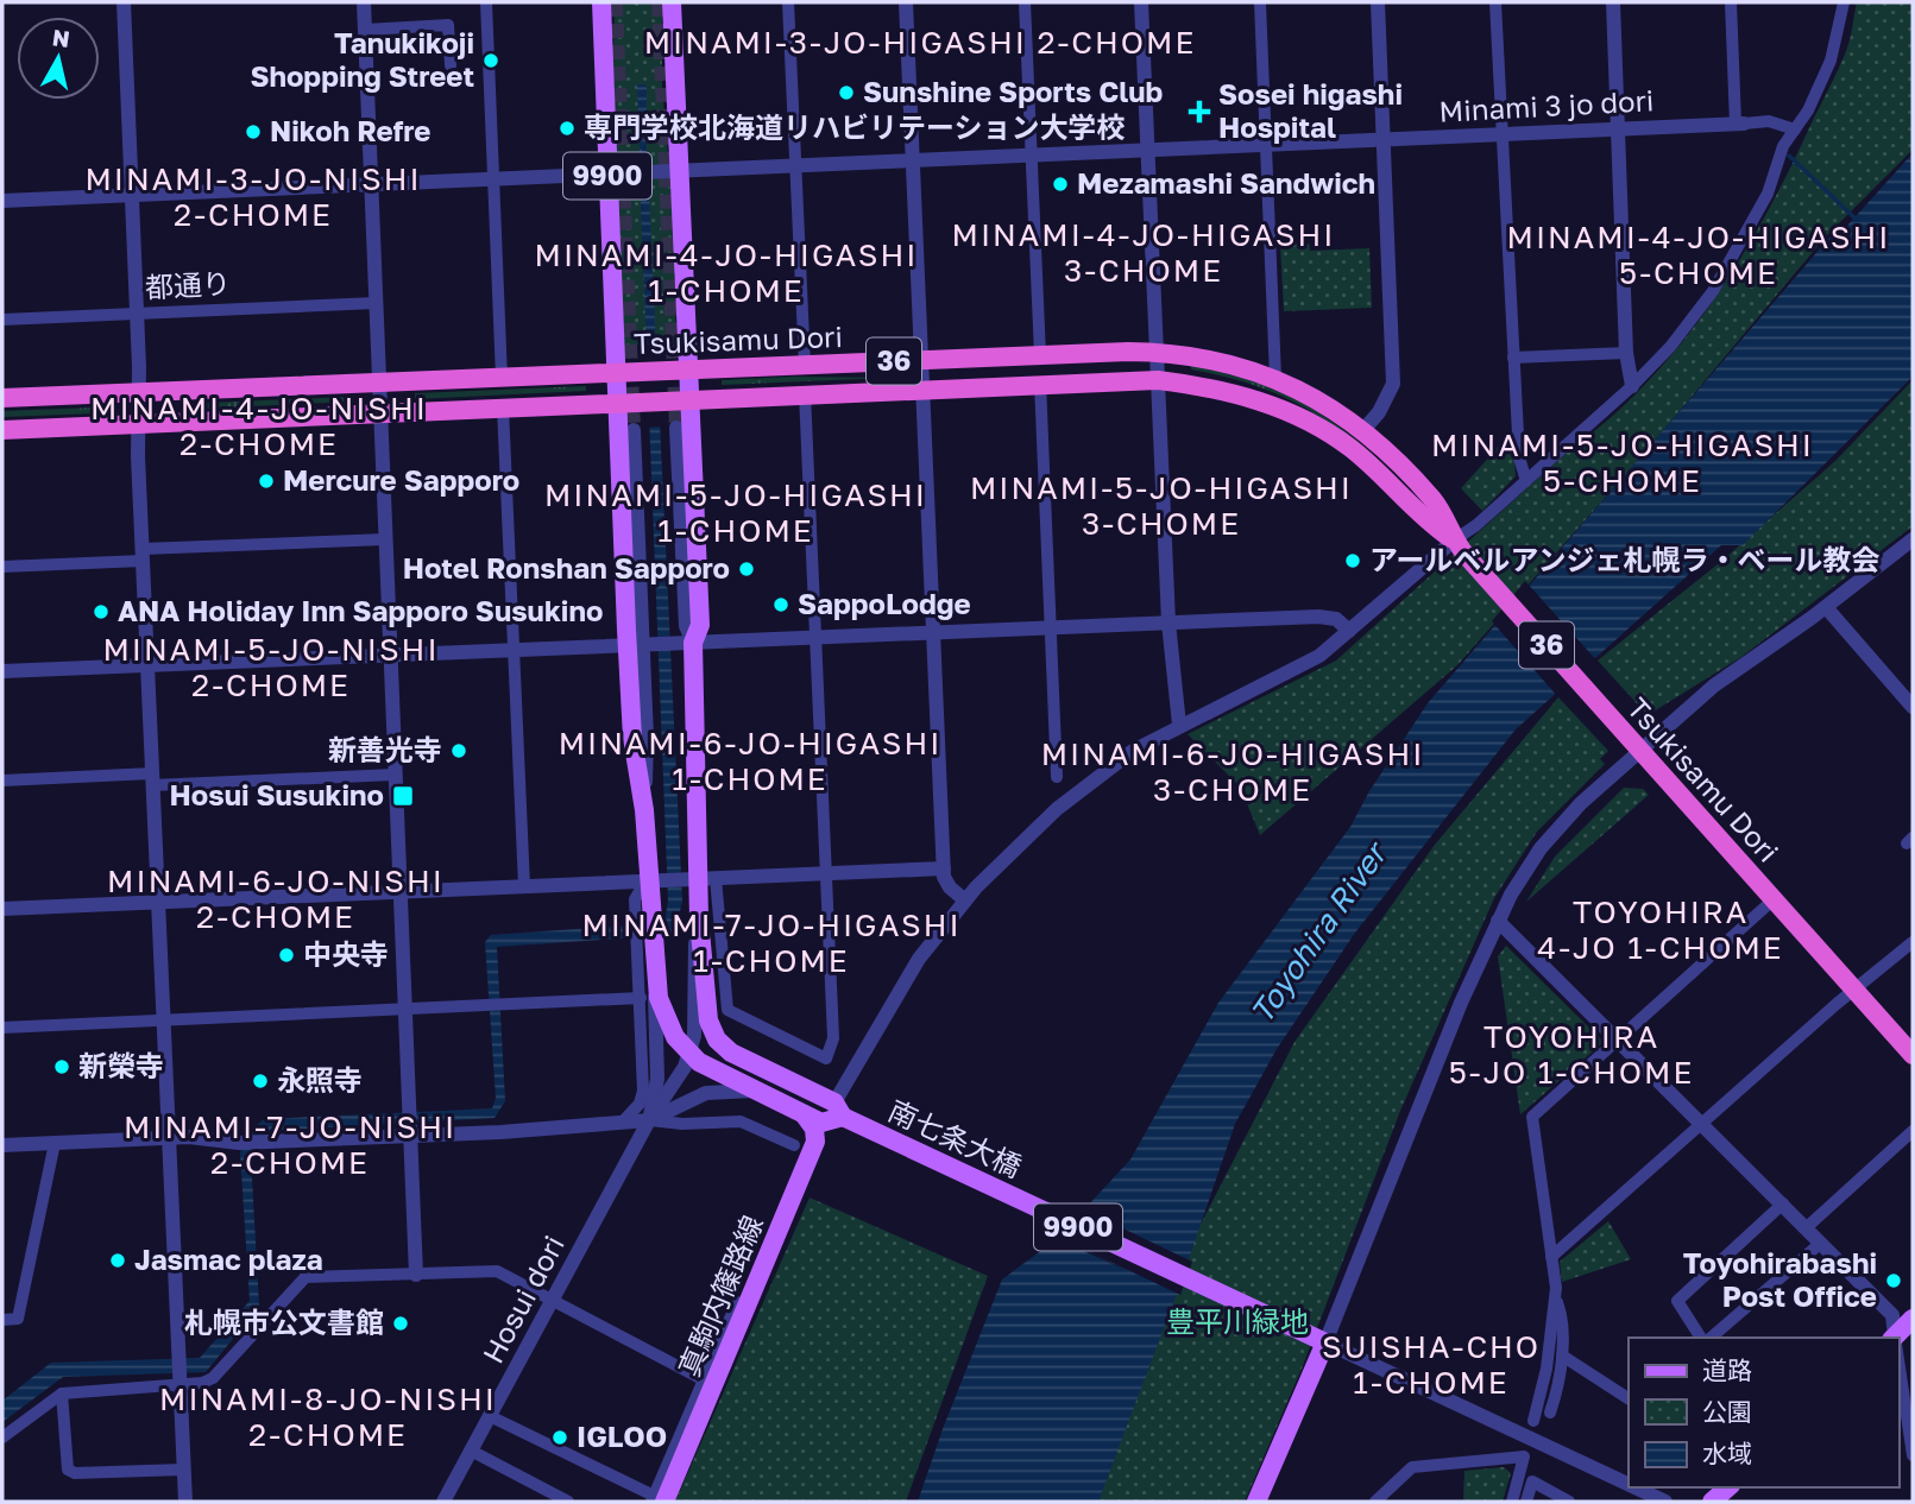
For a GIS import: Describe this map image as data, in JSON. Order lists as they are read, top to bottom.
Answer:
{
  "streets": {
    "highway": ["Tsukisamu Dori", "36"],
    "main road": ["9900", "南七条大橋", "真駒内篠路線"],
    "street": ["Minami 3 jo dori", "都通り", "Hosui dori"]
  },
  "crossings": [
    ["Minami 3 jo dori", "9900"],
    ["9900", "Tsukisamu Dori"],
    ["9900", "南七条大橋"],
    ["9900", "真駒内篠路線"]
  ],
  "districts": [
    "MINAMI-3-JO-HIGASHI 2-CHOME",
    "MINAMI-3-JO-NISHI 2-CHOME",
    "MINAMI-4-JO-HIGASHI 3-CHOME",
    "MINAMI-4-JO-HIGASHI 5-CHOME",
    "MINAMI-4-JO-HIGASHI 1-CHOME",
    "MINAMI-4-JO-NISHI 2-CHOME",
    "MINAMI-5-JO-HIGASHI 5-CHOME",
    "MINAMI-5-JO-HIGASHI 3-CHOME",
    "MINAMI-5-JO-HIGASHI 1-CHOME",
    "MINAMI-5-JO-NISHI 2-CHOME",
    "MINAMI-6-JO-HIGASHI 1-CHOME",
    "MINAMI-6-JO-HIGASHI 3-CHOME",
    "MINAMI-6-JO-NISHI 2-CHOME",
    "TOYOHIRA 4-JO 1-CHOME",
    "MINAMI-7-JO-HIGASHI 1-CHOME",
    "TOYOHIRA 5-JO 1-CHOME",
    "MINAMI-7-JO-NISHI 2-CHOME",
    "SUISHA-CHO 1-CHOME",
    "MINAMI-8-JO-NISHI 2-CHOME"
  ],
  "water": ["Toyohira River"],
  "parks": ["豊平川緑地"],
  "places": {
    "other": [
      "Tanukikoji Shopping Street",
      "Sunshine Sports Club",
      "専門学校北海道リハビリテーション大学校",
      "Nikoh Refre",
      "Mezamashi Sandwich",
      "Mercure Sapporo",
      "アールベルアンジェ札幌ラ・ベール教会",
      "Hotel Ronshan Sapporo",
      "SappoLodge",
      "ANA Holiday Inn Sapporo Susukino",
      "新善光寺",
      "中央寺",
      "新榮寺",
      "永照寺",
      "Jasmac plaza",
      "Toyohirabashi Post Office",
      "札幌市公文書館",
      "IGLOO"
    ],
    "health": ["Sosei higashi Hospital"],
    "transit": ["Hosui Susukino"]
  },
  "legend": ["道路", "公園", "水域"],
  "north": "top"
}
